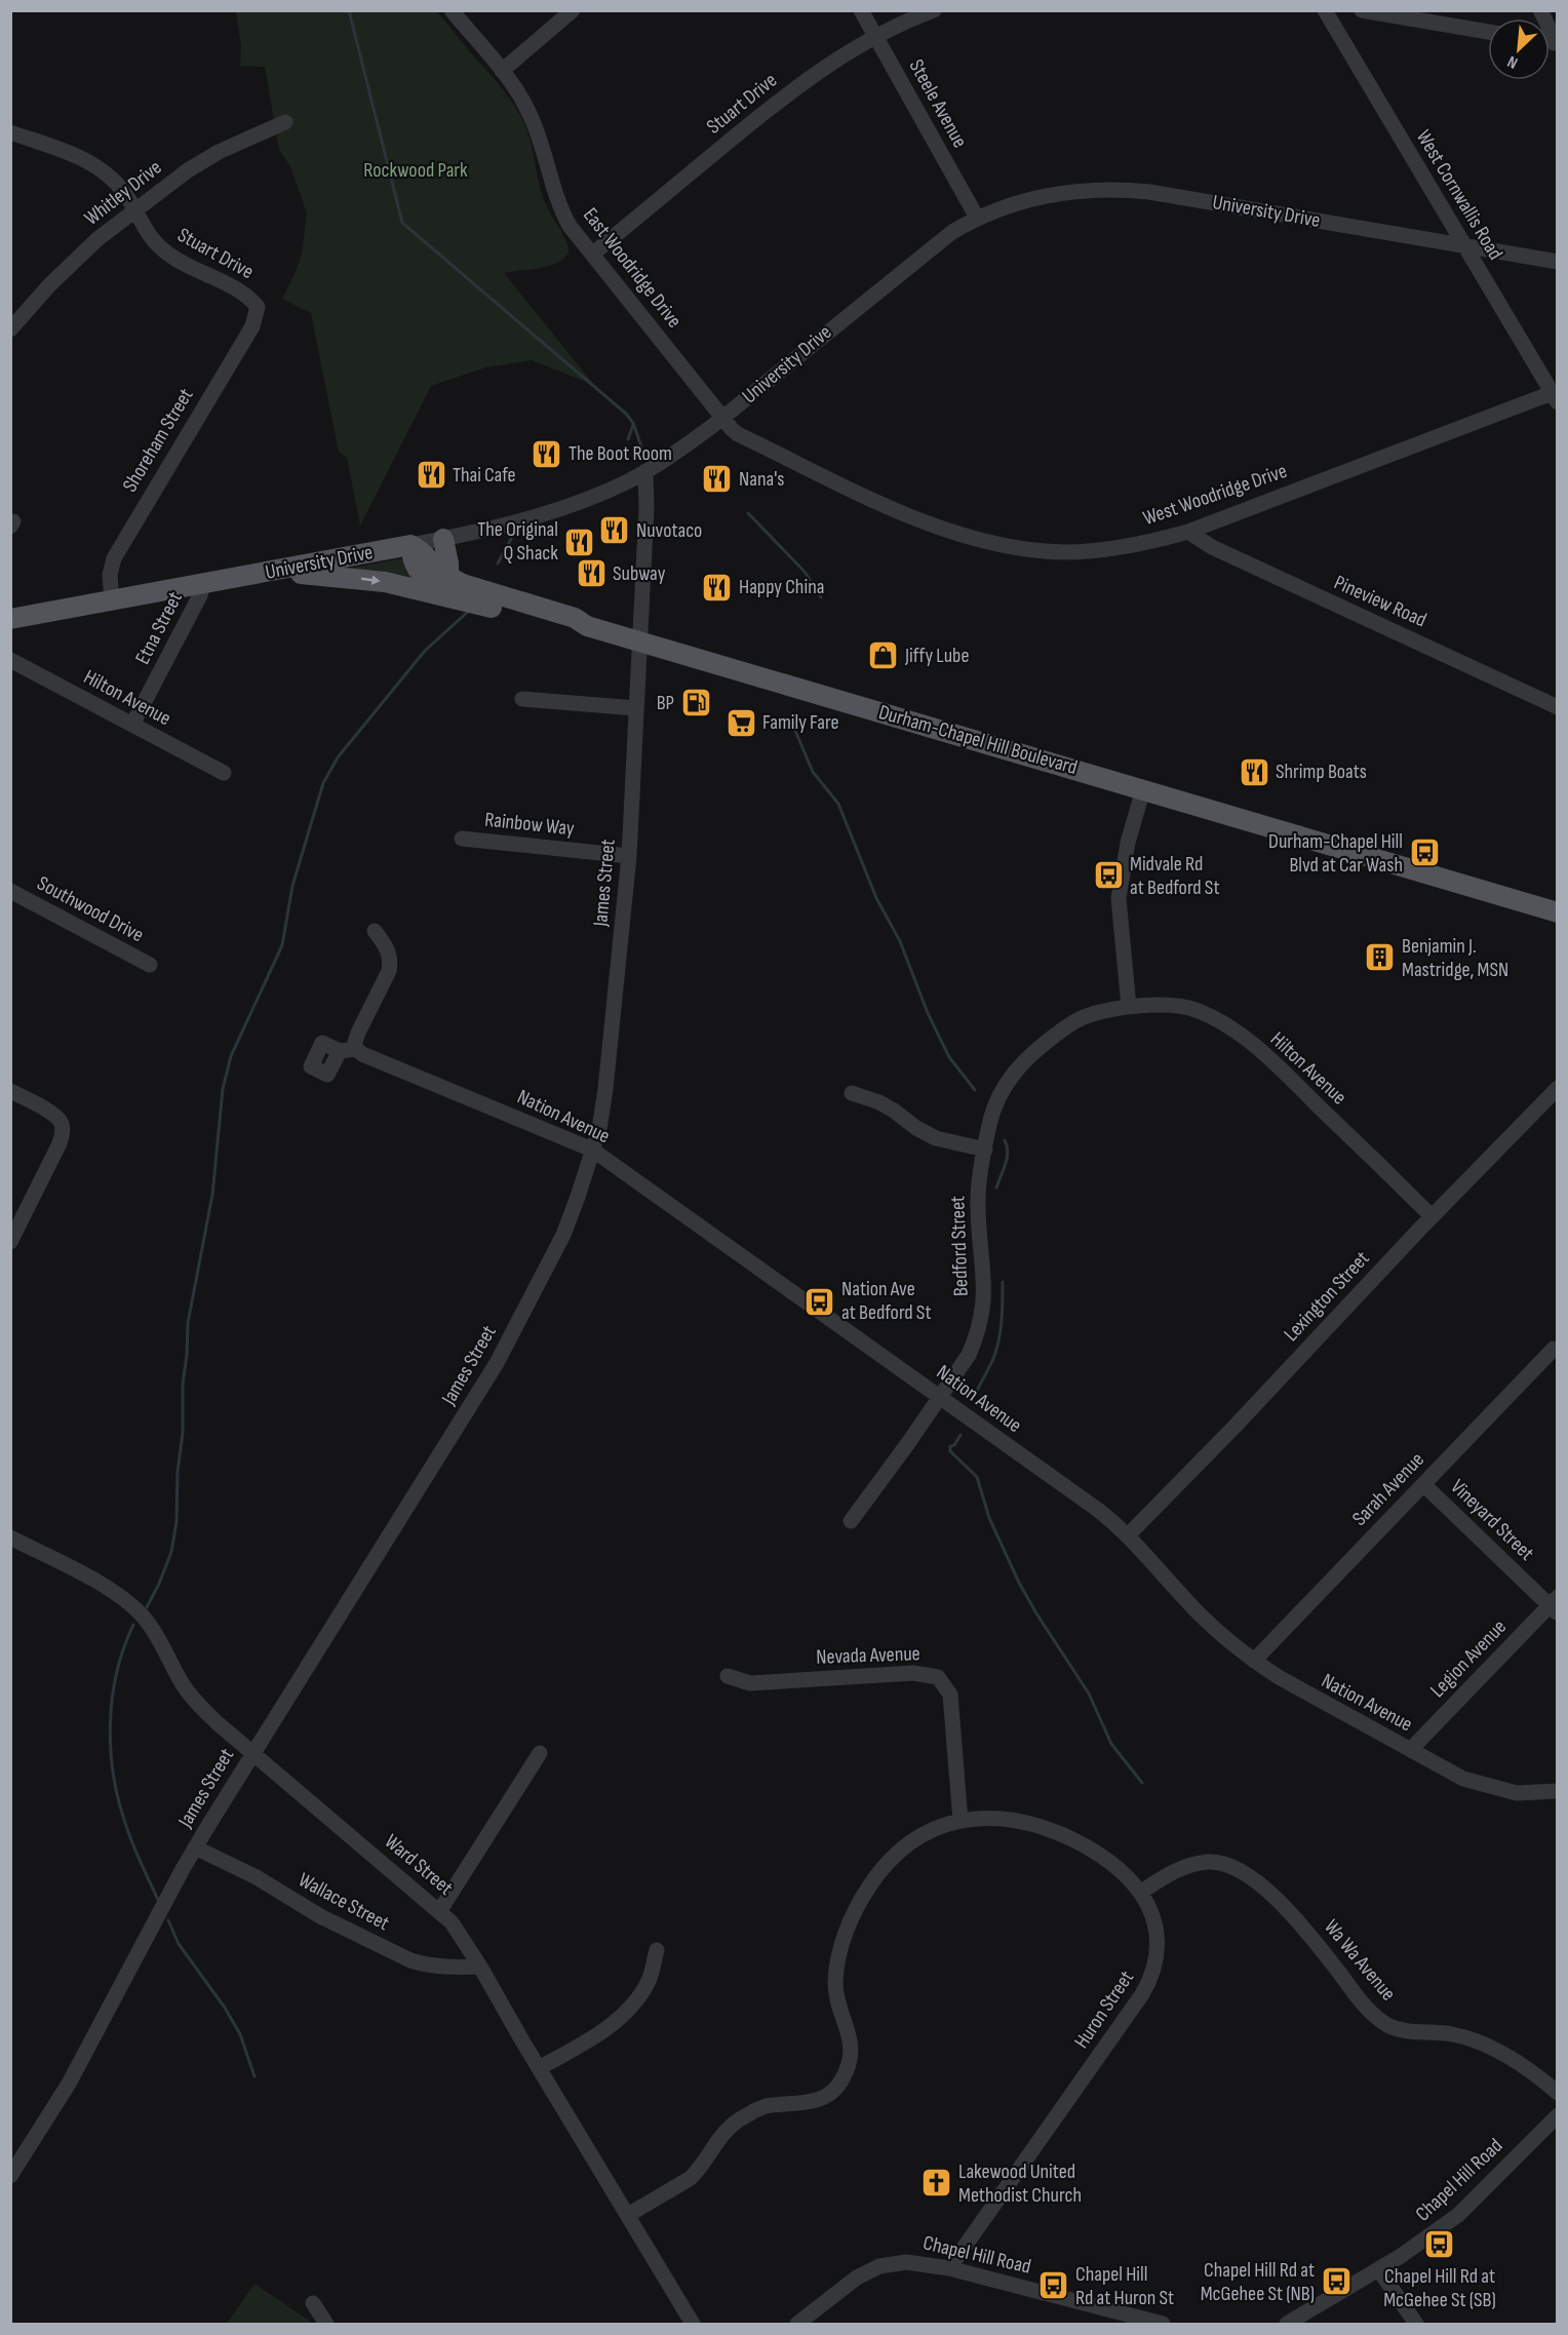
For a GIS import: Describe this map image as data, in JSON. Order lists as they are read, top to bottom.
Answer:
{
  "streets": {
    "main road": ["University Drive", "Durham-Chapel Hill Boulevard"],
    "street": [
      "Stuart Drive",
      "Steele Avenue",
      "Whitley Drive",
      "West Cornwallis Road",
      "East Woodridge Drive",
      "Shoreham Street",
      "West Woodridge Drive",
      "Pineview Road",
      "Etna Street",
      "Hilton Avenue",
      "Rainbow Way",
      "James Street",
      "Southwood Drive",
      "Nation Avenue",
      "Bedford Street",
      "Lexington Street",
      "Sarah Avenue",
      "Vineyard Street",
      "Nevada Avenue",
      "Legion Avenue",
      "Ward Street",
      "Wallace Street",
      "Wa Wa Avenue",
      "Huron Street",
      "Chapel Hill Road"
    ]
  },
  "crossings": [
    ["Stuart Drive", "Steele Avenue"],
    ["Stuart Drive", "Whitley Drive"],
    ["Stuart Drive", "East Woodridge Drive"],
    ["Stuart Drive", "Shoreham Street"],
    ["Steele Avenue", "University Drive"],
    ["West Cornwallis Road", "University Drive"],
    ["West Cornwallis Road", "West Woodridge Drive"],
    ["University Drive", "East Woodridge Drive"],
    ["University Drive", "Shoreham Street"],
    ["University Drive", "West Woodridge Drive"],
    ["University Drive", "Etna Street"],
    ["University Drive", "Durham-Chapel Hill Boulevard"],
    ["University Drive", "James Street"],
    ["East Woodridge Drive", "West Woodridge Drive"],
    ["West Woodridge Drive", "Pineview Road"],
    ["Etna Street", "Hilton Avenue"],
    ["Hilton Avenue", "Bedford Street"],
    ["Hilton Avenue", "Lexington Street"],
    ["Durham-Chapel Hill Boulevard", "James Street"],
    ["Rainbow Way", "James Street"],
    ["James Street", "Nation Avenue"],
    ["James Street", "Ward Street"],
    ["James Street", "Wallace Street"],
    ["Nation Avenue", "Bedford Street"],
    ["Nation Avenue", "Lexington Street"],
    ["Nation Avenue", "Sarah Avenue"],
    ["Nation Avenue", "Legion Avenue"],
    ["Sarah Avenue", "Vineyard Street"],
    ["Vineyard Street", "Legion Avenue"],
    ["Nevada Avenue", "Huron Street"],
    ["Ward Street", "Wallace Street"],
    ["Ward Street", "Huron Street"],
    ["Wa Wa Avenue", "Huron Street"],
    ["Huron Street", "Chapel Hill Road"]
  ],
  "parks": ["Rockwood Park"],
  "places": {
    "restaurant": [
      "The Boot Room",
      "Thai Cafe",
      "Nana's",
      "Nuvotaco",
      "The Original Q Shack",
      "Subway",
      "Happy China",
      "Shrimp Boats"
    ],
    "shop": ["Jiffy Lube"],
    "fuel station": ["BP"],
    "supermarket": ["Family Fare"],
    "bus stop": [
      "Durham-Chapel Hill Blvd at Car Wash",
      "Midvale Rd at Bedford St",
      "Nation Ave at Bedford St",
      "Chapel Hill Rd at McGehee St (SB)",
      "Chapel Hill Rd at McGehee St (NB)",
      "Chapel Hill Rd at Huron St"
    ],
    "building": ["Benjamin J. Mastridge, MSN"],
    "church": ["Lakewood United Methodist Church"]
  },
  "north": "bottom left"
}
